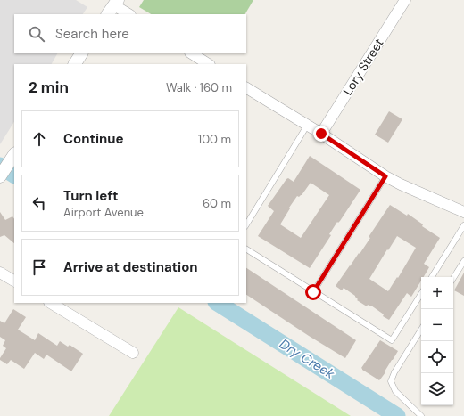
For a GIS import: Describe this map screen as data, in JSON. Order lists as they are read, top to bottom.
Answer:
{
  "streets": {
    "street": ["Lory Street"]
  },
  "water": ["Dry Creek"],
  "page": {
    "search": "Search here",
    "heading": ["2 min", "Walk · 160 m"],
    "list": [
      ["Continue", "100 m"],
      ["Turn left", "Airport Avenue", "60 m"],
      "Arrive at destination"
    ],
    "map_buttons": ["+", "−"]
  }
}
